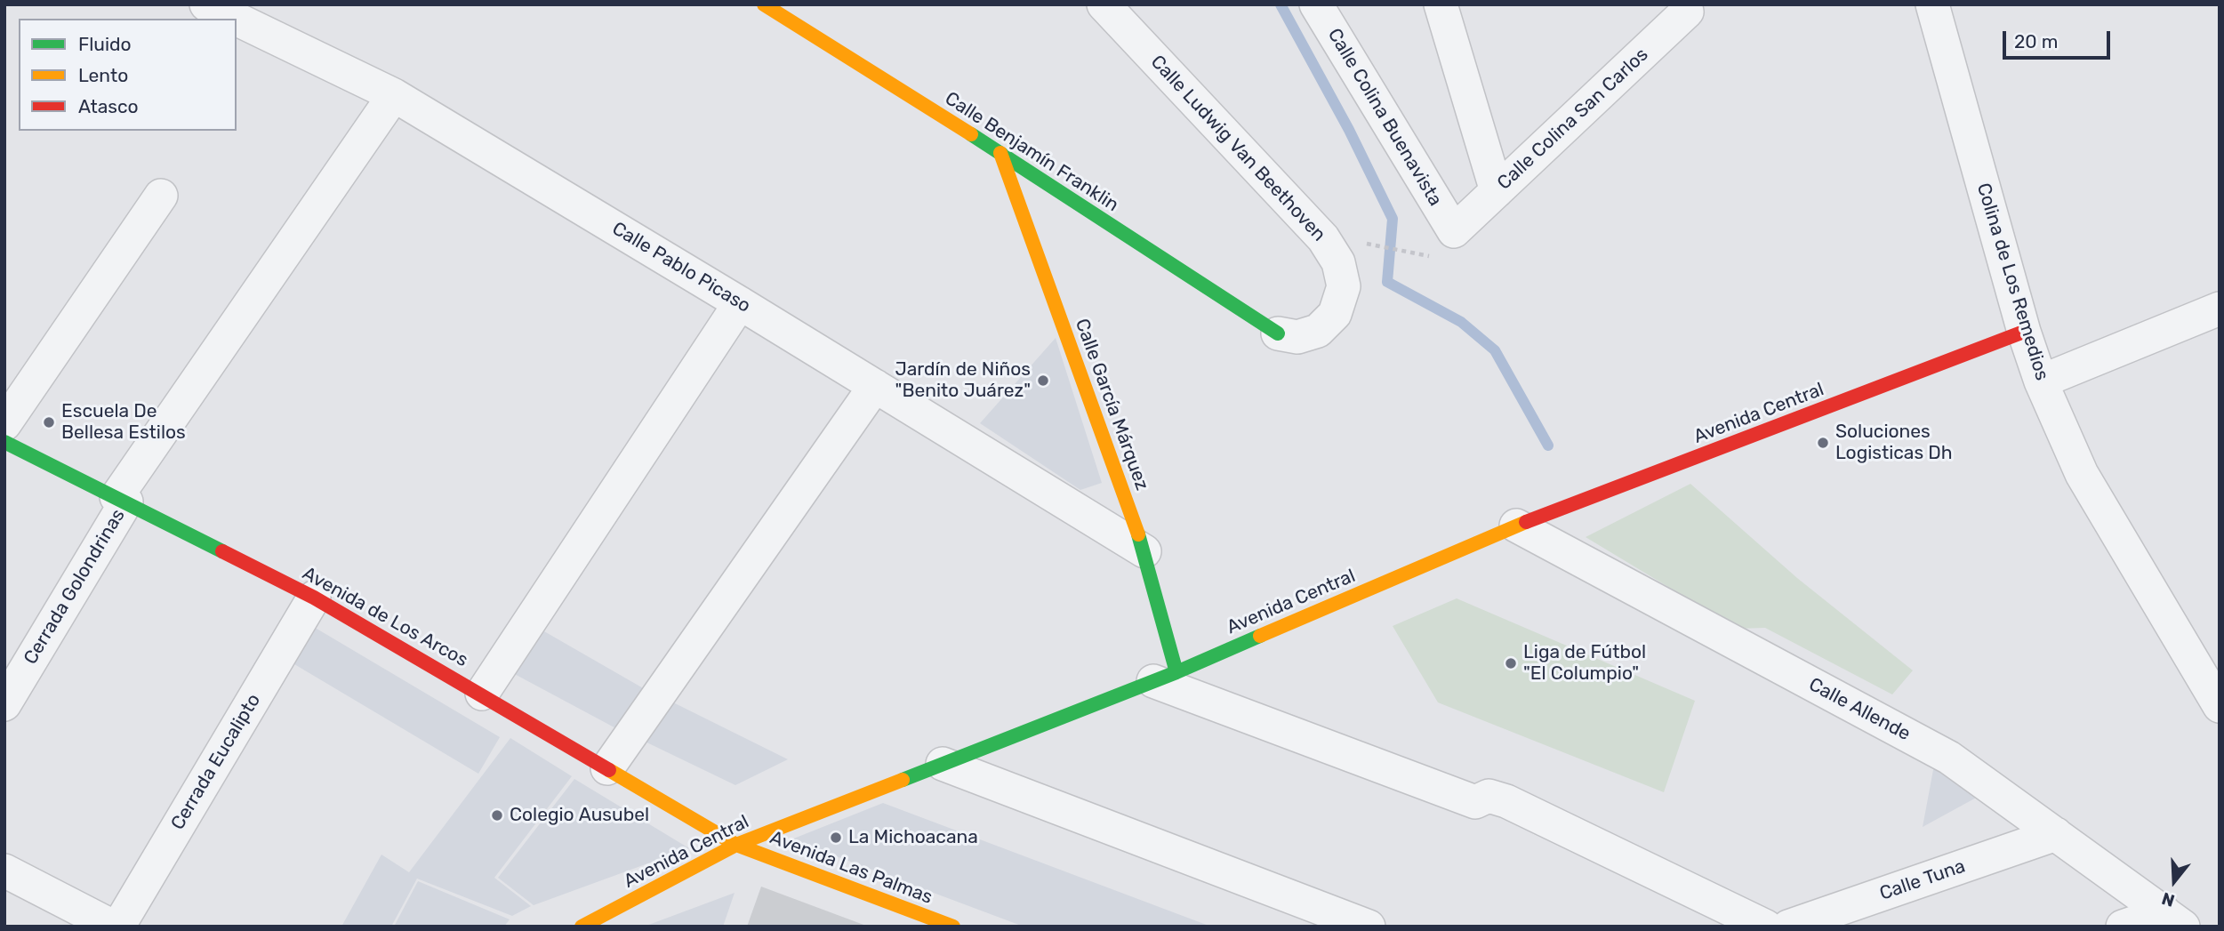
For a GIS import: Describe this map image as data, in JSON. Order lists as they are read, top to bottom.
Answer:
{
  "streets": {
    "street": [
      "Calle Colina Buenavista",
      "Calle Colina San Carlos",
      "Calle Ludwig Van Beethoven",
      "Calle Benjamín Franklin",
      "Calle Pablo Picaso",
      "Colina de Los Remedios",
      "Calle García Márquez",
      "Avenida Central",
      "Cerrada Golondrinas",
      "Avenida de Los Arcos",
      "Calle Allende",
      "Cerrada Eucalipto",
      "Avenida Las Palmas",
      "Calle Tuna"
    ]
  },
  "crossings": [
    ["Calle Colina Buenavista", "Calle Colina San Carlos"],
    ["Calle Ludwig Van Beethoven", "Calle Benjamín Franklin"],
    ["Calle Benjamín Franklin", "Calle García Márquez"],
    ["Calle Pablo Picaso", "Calle García Márquez"],
    ["Calle Pablo Picaso", "Cerrada Golondrinas"],
    ["Colina de Los Remedios", "Avenida Central"],
    ["Calle García Márquez", "Avenida Central"],
    ["Avenida Central", "Avenida de Los Arcos"],
    ["Avenida Central", "Calle Allende"],
    ["Avenida Central", "Avenida Las Palmas"],
    ["Cerrada Golondrinas", "Avenida de Los Arcos"],
    ["Avenida de Los Arcos", "Cerrada Eucalipto"],
    ["Avenida de Los Arcos", "Avenida Las Palmas"],
    ["Calle Allende", "Calle Tuna"]
  ],
  "places": [
    "Jardín de Niños \"Benito Juárez\"",
    "Escuela De Bellesa Estilos",
    "Soluciones Logisticas Dh",
    "Liga de Fútbol \"El Columpio\"",
    "Colegio Ausubel",
    "La Michoacana"
  ],
  "legend": ["Fluido", "Lento", "Atasco"],
  "scale_bar": "20 m",
  "north": "bottom"
}
